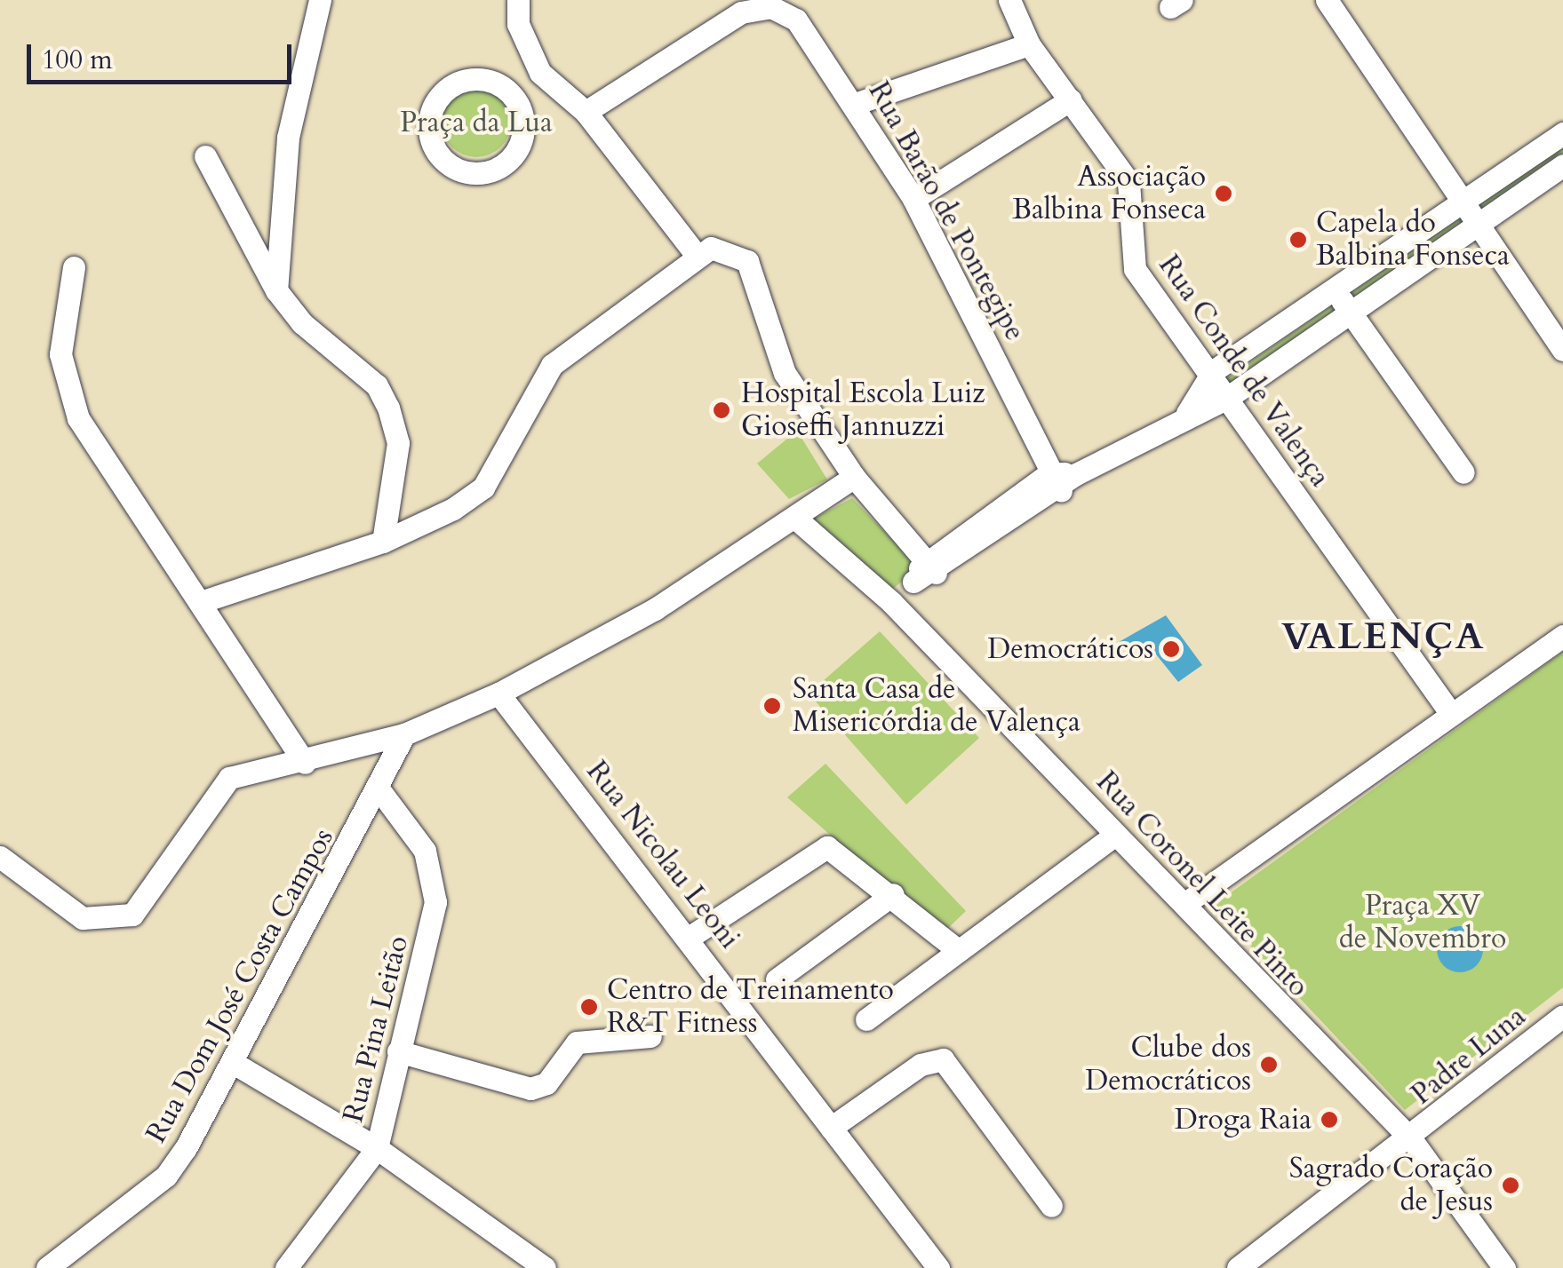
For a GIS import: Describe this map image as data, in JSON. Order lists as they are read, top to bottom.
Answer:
{
  "streets": {
    "street": [
      "Rua Barão de Pontegipe",
      "Rua Conde de Valença",
      "Rua Nicolau Leoni",
      "Rua Coronel Leite Pinto",
      "Rua Dom José Costa Campos",
      "Rua Pina Leitão",
      "Padre Luna"
    ]
  },
  "crossings": [
    ["Rua Coronel Leite Pinto", "Padre Luna"],
    ["Rua Dom José Costa Campos", "Rua Pina Leitão"]
  ],
  "districts": ["VALENÇA"],
  "parks": ["Praça da Lua", "Praça XV de Novembro"],
  "places": [
    "Associação Balbina Fonseca",
    "Capela do Balbina Fonseca",
    "Hospital Escola Luiz Gioseffi Jannuzzi",
    "Democráticos",
    "Santa Casa de Misericórdia de Valença",
    "Centro de Treinamento R&T Fitness",
    "Clube dos Democráticos",
    "Droga Raia",
    "Sagrado Coração de Jesus"
  ],
  "scale_bar": "100 m"
}
